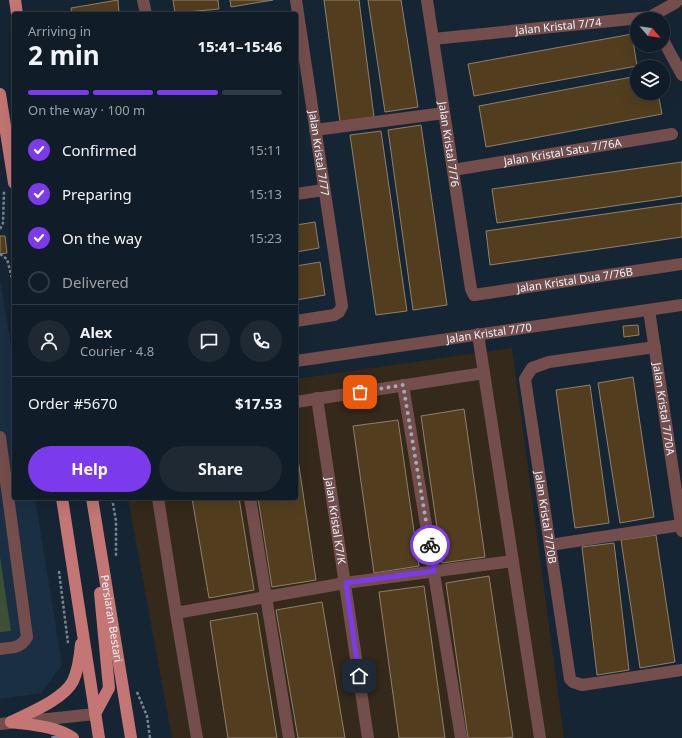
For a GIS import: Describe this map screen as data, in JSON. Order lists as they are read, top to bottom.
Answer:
{
  "streets": {
    "main road": ["Persiaran Bestari"],
    "street": [
      "Jalan Kristal 7/74",
      "Jalan Kristal 7/76",
      "Jalan Kristal Satu 7/76A",
      "Jalan Kristal 7/77",
      "Jalan Kristal Dua 7/76B",
      "Jalan Kristal 7/70",
      "Jalan Kristal 7/70A",
      "Jalan Kristal 7/70B",
      "Jalan Kristal K7/K"
    ]
  },
  "crossings": [
    ["Jalan Kristal 7/74", "Jalan Kristal 7/76"],
    ["Jalan Kristal 7/76", "Jalan Kristal Satu 7/76A"],
    ["Jalan Kristal 7/76", "Jalan Kristal Dua 7/76B"],
    ["Jalan Kristal 7/70", "Jalan Kristal 7/70A"],
    ["Jalan Kristal 7/70A", "Jalan Kristal 7/70B"]
  ],
  "north": "bottom right",
  "page": {
    "heading": ["2 min", "Arriving in", "15:41–15:46"],
    "panel": [
      "Alex",
      "Courier · 4.8",
      "Order #5670",
      "$17.53"
    ],
    "bar": "On the way · 100 m",
    "list": [
      ["Confirmed", "15:11"],
      ["Preparing", "15:13"],
      ["On the way", "15:23"],
      "Delivered"
    ],
    "buttons": ["Help", "Share"]
  }
}
